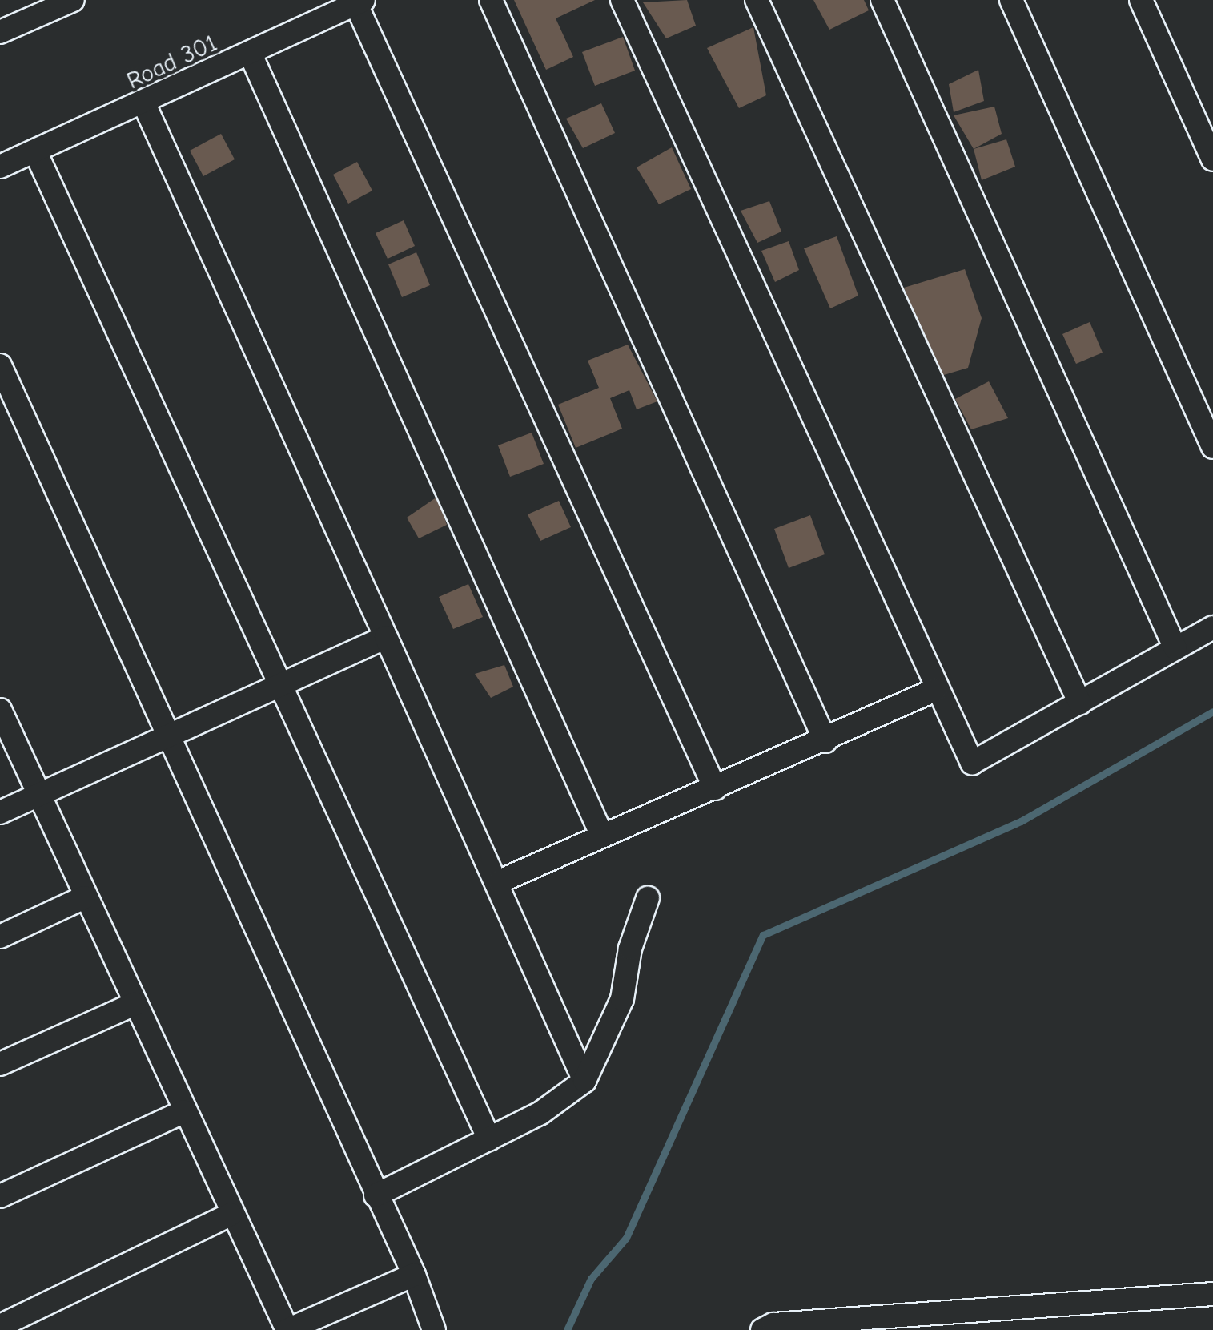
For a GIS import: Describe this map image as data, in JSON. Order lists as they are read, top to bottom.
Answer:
{
  "streets": {
    "street": ["Road 301"]
  }
}
